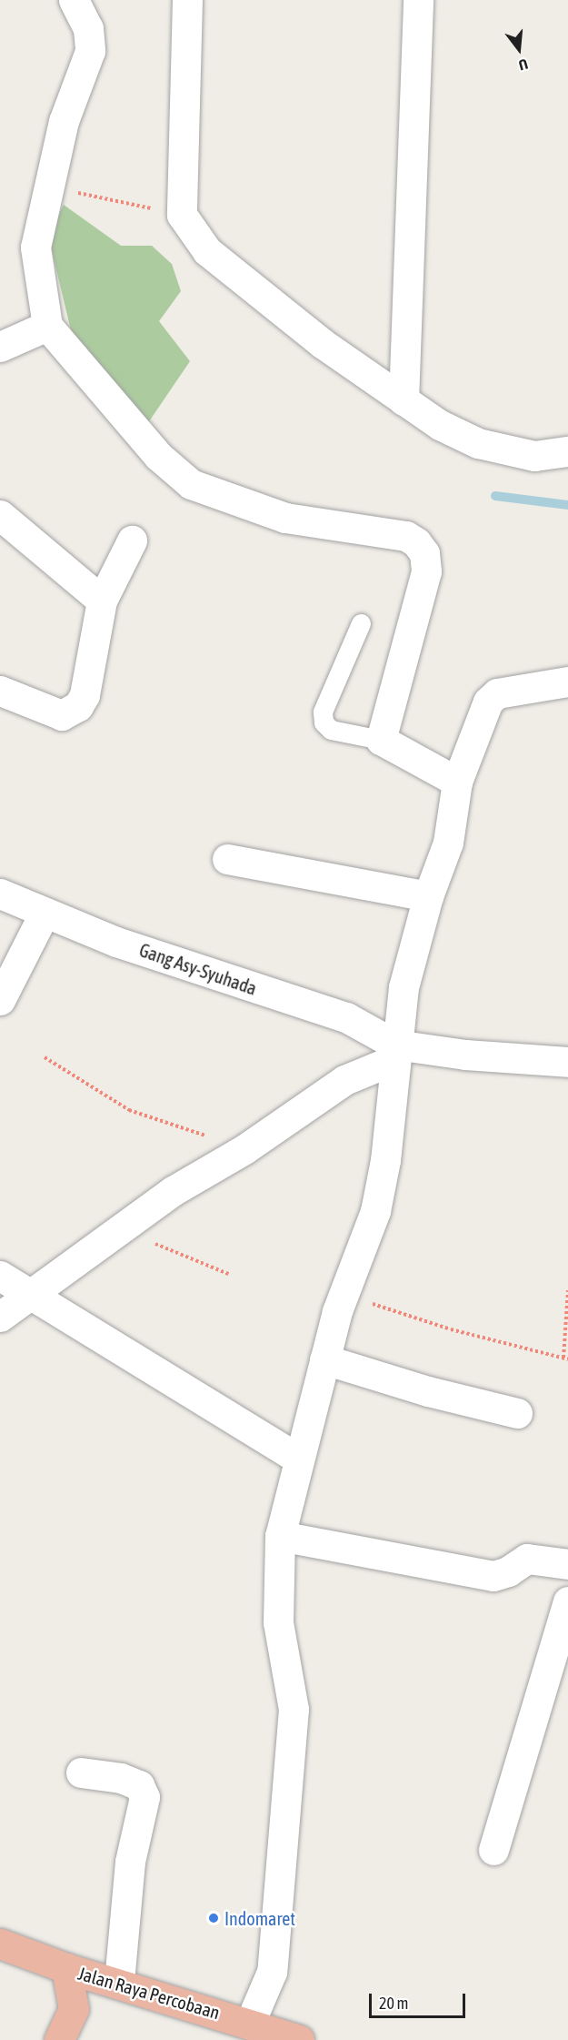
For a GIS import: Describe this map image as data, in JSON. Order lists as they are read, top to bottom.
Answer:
{
  "streets": {
    "highway": ["Jalan Raya Percobaan"],
    "street": ["Gang Asy-Syuhada"]
  },
  "places": ["Indomaret"],
  "scale_bar": "20 m",
  "north": "bottom"
}
